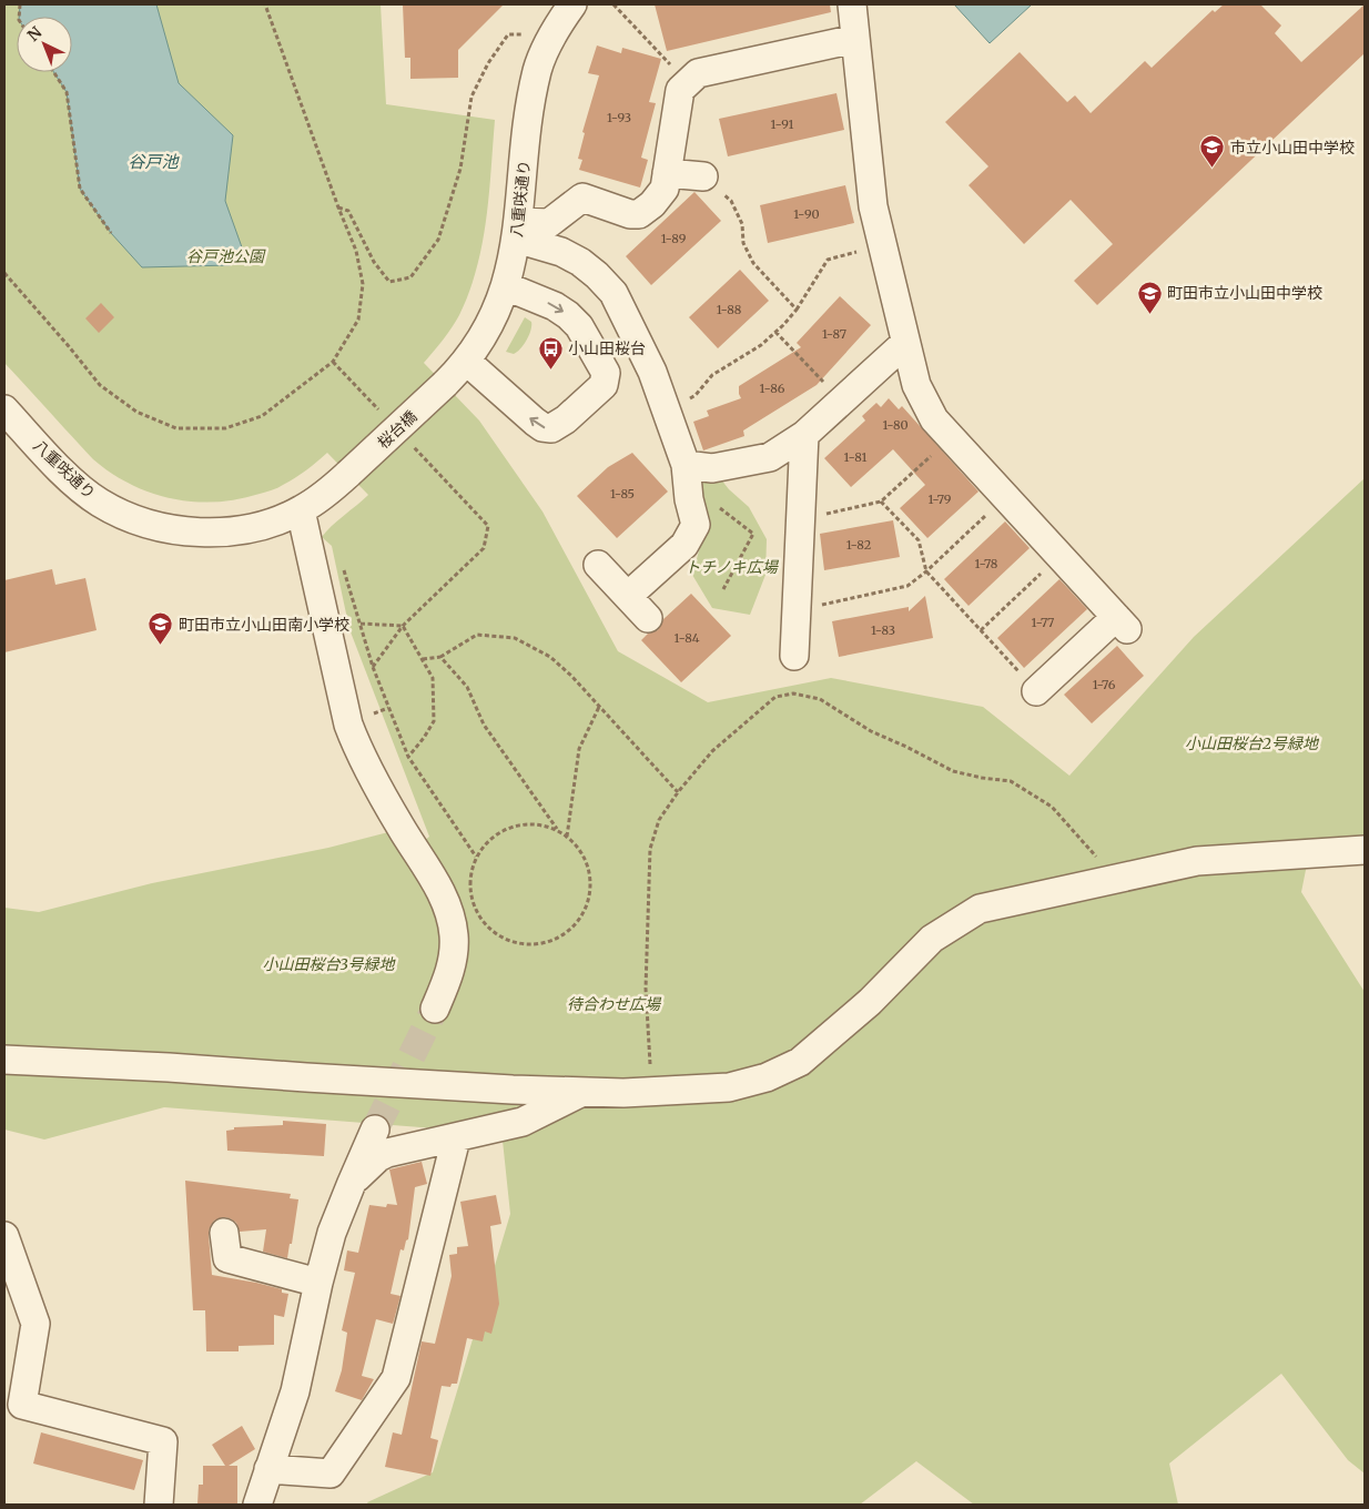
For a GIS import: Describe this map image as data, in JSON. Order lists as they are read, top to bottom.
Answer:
{
  "streets": {
    "street": ["八重咲通り", "桜台橋"]
  },
  "crossings": [
    ["八重咲通り", "桜台橋"]
  ],
  "water": ["谷戸池"],
  "parks": [
    "谷戸池公園",
    "トチノキ広場",
    "小山田桜台2号緑地",
    "小山田桜台3号緑地",
    "待合わせ広場"
  ],
  "places": {
    "school or university": ["市立小山田中学校", "町田市立小山田中学校", "町田市立小山田南小学校"],
    "bus stop": ["小山田桜台"]
  },
  "house_numbers": [
    "1-93",
    "1-91",
    "1-90",
    "1-89",
    "1-88",
    "1-87",
    "1-86",
    "1-80",
    "1-81",
    "1-85",
    "1-79",
    "1-82",
    "1-78",
    "1-77",
    "1-83",
    "1-84",
    "1-76"
  ],
  "north": "top left"
}
